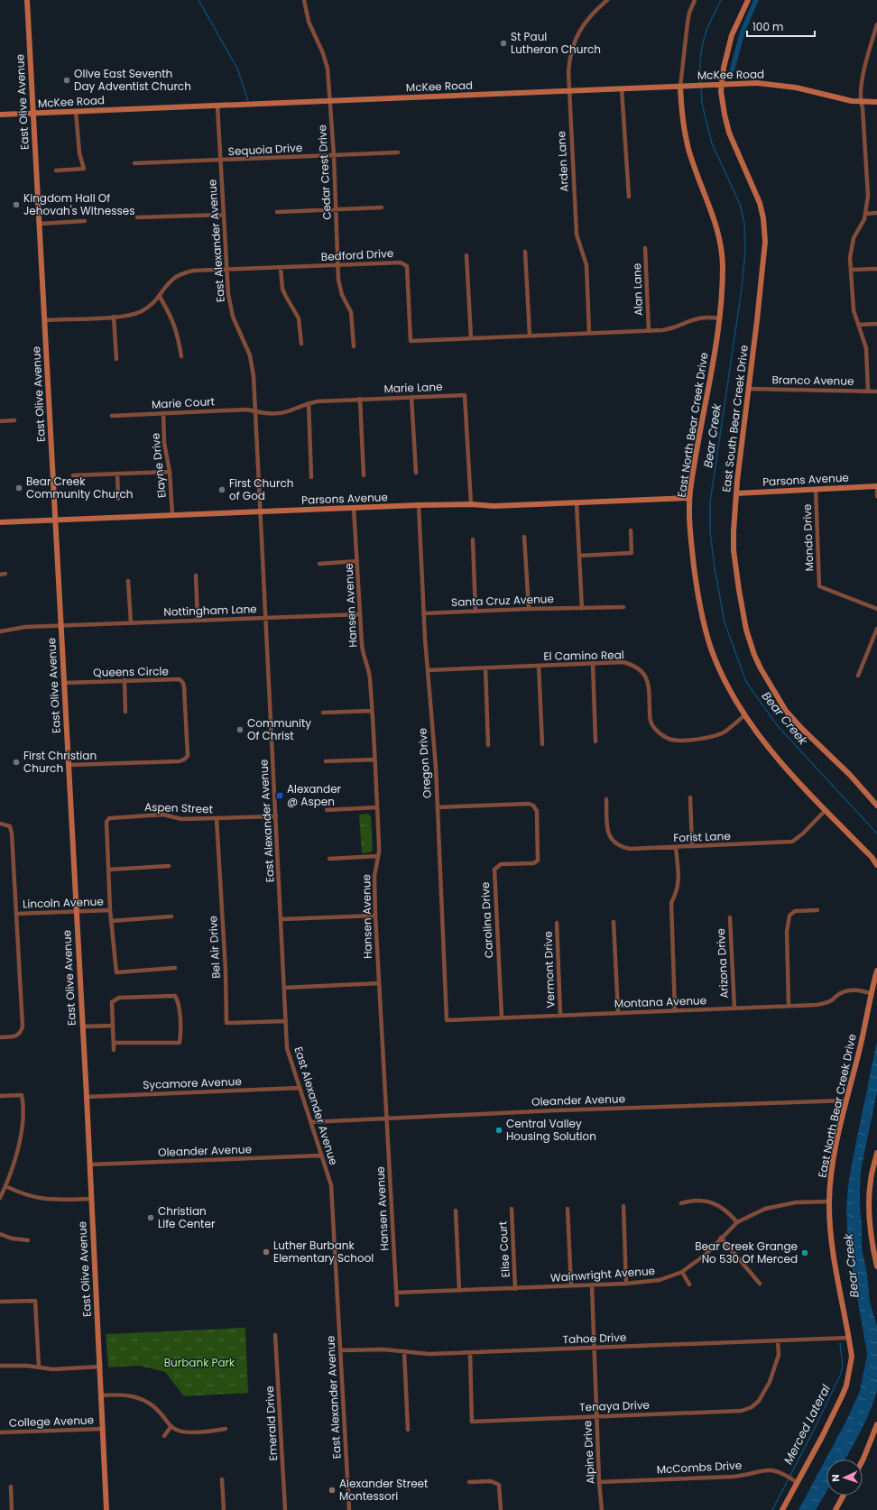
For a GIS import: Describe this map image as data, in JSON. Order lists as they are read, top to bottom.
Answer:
{
  "streets": {
    "street": [
      "McKee Road",
      "East Olive Avenue",
      "Sequoia Drive",
      "Arden Lane",
      "Cedar Crest Drive",
      "East Alexander Avenue",
      "Bedford Drive",
      "Alan Lane",
      "Branco Avenue",
      "Marie Lane",
      "Marie Court",
      "East South Bear Creek Drive",
      "East North Bear Creek Drive",
      "Elayne Drive",
      "Parsons Avenue",
      "Mondo Drive",
      "Santa Cruz Avenue",
      "Hansen Avenue",
      "Nottingham Lane",
      "El Camino Real",
      "Queens Circle",
      "Oregon Drive",
      "Aspen Street",
      "Forist Lane",
      "Lincoln Avenue",
      "Carolina Drive",
      "Bel Air Drive",
      "Arizona Drive",
      "Vermont Drive",
      "Montana Avenue",
      "Sycamore Avenue",
      "Oleander Avenue",
      "Elise Court",
      "Wainwright Avenue",
      "Tahoe Drive",
      "Tenaya Drive",
      "College Avenue",
      "Emerald Drive",
      "Alpine Drive",
      "McCombs Drive"
    ]
  },
  "crossings": [
    ["McKee Road", "East Olive Avenue"],
    ["McKee Road", "Arden Lane"],
    ["McKee Road", "Cedar Crest Drive"],
    ["McKee Road", "East Alexander Avenue"],
    ["McKee Road", "East South Bear Creek Drive"],
    ["McKee Road", "East North Bear Creek Drive"],
    ["East Olive Avenue", "Bedford Drive"],
    ["East Olive Avenue", "Parsons Avenue"],
    ["East Olive Avenue", "Nottingham Lane"],
    ["East Olive Avenue", "Queens Circle"],
    ["East Olive Avenue", "Lincoln Avenue"],
    ["East Olive Avenue", "Sycamore Avenue"],
    ["East Olive Avenue", "Oleander Avenue"],
    ["East Olive Avenue", "College Avenue"],
    ["Sequoia Drive", "Cedar Crest Drive"],
    ["Sequoia Drive", "East Alexander Avenue"],
    ["Arden Lane", "Bedford Drive"],
    ["Cedar Crest Drive", "Bedford Drive"],
    ["East Alexander Avenue", "Bedford Drive"],
    ["East Alexander Avenue", "Marie Lane"],
    ["East Alexander Avenue", "Marie Court"],
    ["East Alexander Avenue", "Parsons Avenue"],
    ["East Alexander Avenue", "Nottingham Lane"],
    ["East Alexander Avenue", "Aspen Street"],
    ["East Alexander Avenue", "Bel Air Drive"],
    ["East Alexander Avenue", "Sycamore Avenue"],
    ["East Alexander Avenue", "Oleander Avenue"],
    ["East Alexander Avenue", "Tahoe Drive"],
    ["Bedford Drive", "Alan Lane"],
    ["Bedford Drive", "East North Bear Creek Drive"],
    ["Branco Avenue", "East South Bear Creek Drive"],
    ["Marie Lane", "Marie Court"],
    ["Marie Lane", "Parsons Avenue"],
    ["Marie Court", "Elayne Drive"],
    ["East South Bear Creek Drive", "Parsons Avenue"],
    ["East North Bear Creek Drive", "Parsons Avenue"],
    ["East North Bear Creek Drive", "El Camino Real"],
    ["East North Bear Creek Drive", "Forist Lane"],
    ["East North Bear Creek Drive", "Montana Avenue"],
    ["East North Bear Creek Drive", "Oleander Avenue"],
    ["East North Bear Creek Drive", "Wainwright Avenue"],
    ["East North Bear Creek Drive", "Tahoe Drive"],
    ["East North Bear Creek Drive", "McCombs Drive"],
    ["Elayne Drive", "Parsons Avenue"],
    ["Parsons Avenue", "Mondo Drive"],
    ["Parsons Avenue", "Hansen Avenue"],
    ["Parsons Avenue", "Oregon Drive"],
    ["Santa Cruz Avenue", "Oregon Drive"],
    ["Hansen Avenue", "Nottingham Lane"],
    ["Hansen Avenue", "Oleander Avenue"],
    ["Hansen Avenue", "Wainwright Avenue"],
    ["El Camino Real", "Oregon Drive"],
    ["Oregon Drive", "Carolina Drive"],
    ["Oregon Drive", "Montana Avenue"],
    ["Aspen Street", "Lincoln Avenue"],
    ["Aspen Street", "Bel Air Drive"],
    ["Carolina Drive", "Montana Avenue"],
    ["Arizona Drive", "Montana Avenue"],
    ["Vermont Drive", "Montana Avenue"],
    ["Elise Court", "Wainwright Avenue"],
    ["Wainwright Avenue", "Alpine Drive"],
    ["Tahoe Drive", "Tenaya Drive"],
    ["Tahoe Drive", "Alpine Drive"],
    ["Tenaya Drive", "Alpine Drive"],
    ["Alpine Drive", "McCombs Drive"]
  ],
  "water": ["Bear Creek", "Merced Lateral"],
  "parks": ["Burbank Park"],
  "places": {
    "other": [
      "St Paul Lutheran Church",
      "Olive East Seventh Day Adventist Church",
      "Kingdom Hall Of Jehovah's Witnesses",
      "Bear Creek Community Church",
      "First Church of God",
      "Community Of Christ",
      "First Christian Church",
      "Central Valley Housing Solution",
      "Christian Life Center",
      "Luther Burbank Elementary School",
      "Bear Creek Grange No 530 Of Merced",
      "Alexander Street Montessori"
    ],
    "transit": ["Alexander @ Aspen"]
  },
  "scale_bar": "100 m",
  "north": "left"
}
